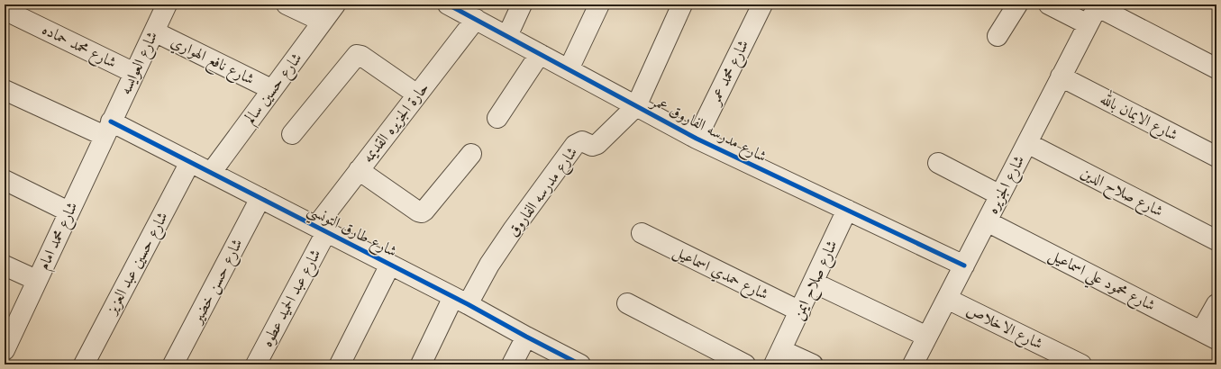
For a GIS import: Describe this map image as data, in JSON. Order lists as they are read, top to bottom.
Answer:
{
  "streets": {
    "street": [
      "شارع محمد حماده",
      "شارع نافع الهواري",
      "شارع العوايسه",
      "شارع محمد عمر",
      "شارع حسين سالم",
      "شارع الايمان بالله",
      "حارة الجزيره القديمه",
      "شارع مدرسه الفاروق عمر",
      "شارع الجزيره",
      "شارع مدرسه الفاروق",
      "شارع صلاح الدين",
      "شارع طارق التونسي",
      "شارع محمد امام",
      "شارع حسين عبد العزيز",
      "شارع حمدي اسماعيل",
      "شارع صلاح ايمن",
      "شارع محمود علي اسماعيل",
      "شارع حسن خضير",
      "شارع عبد الحميد عطوه",
      "شارع الاخلاص"
    ]
  },
  "crossings": [
    ["شارع محمد حماده", "شارع العوايسه"],
    ["شارع نافع الهواري", "شارع العوايسه"],
    ["شارع نافع الهواري", "شارع حسين سالم"],
    ["شارع العوايسه", "شارع طارق التونسي"],
    ["شارع العوايسه", "شارع محمد امام"],
    ["شارع محمد عمر", "شارع مدرسه الفاروق عمر"],
    ["شارع حسين سالم", "شارع طارق التونسي"],
    ["شارع الايمان بالله", "شارع الجزيره"],
    ["حارة الجزيره القديمه", "شارع مدرسه الفاروق عمر"],
    ["حارة الجزيره القديمه", "شارع طارق التونسي"],
    ["حارة الجزيره القديمه", "شارع عبد الحميد عطوه"],
    ["شارع مدرسه الفاروق عمر", "شارع الجزيره"],
    ["شارع مدرسه الفاروق عمر", "شارع مدرسه الفاروق"],
    ["شارع مدرسه الفاروق عمر", "شارع صلاح ايمن"],
    ["شارع الجزيره", "شارع صلاح الدين"],
    ["شارع الجزيره", "شارع محمود علي اسماعيل"],
    ["شارع الجزيره", "شارع الاخلاص"],
    ["شارع مدرسه الفاروق", "شارع طارق التونسي"],
    ["شارع طارق التونسي", "شارع محمد امام"],
    ["شارع طارق التونسي", "شارع حسين عبد العزيز"],
    ["شارع طارق التونسي", "شارع حسن خضير"],
    ["شارع طارق التونسي", "شارع عبد الحميد عطوه"],
    ["شارع حمدي اسماعيل", "شارع صلاح ايمن"]
  ]
}
